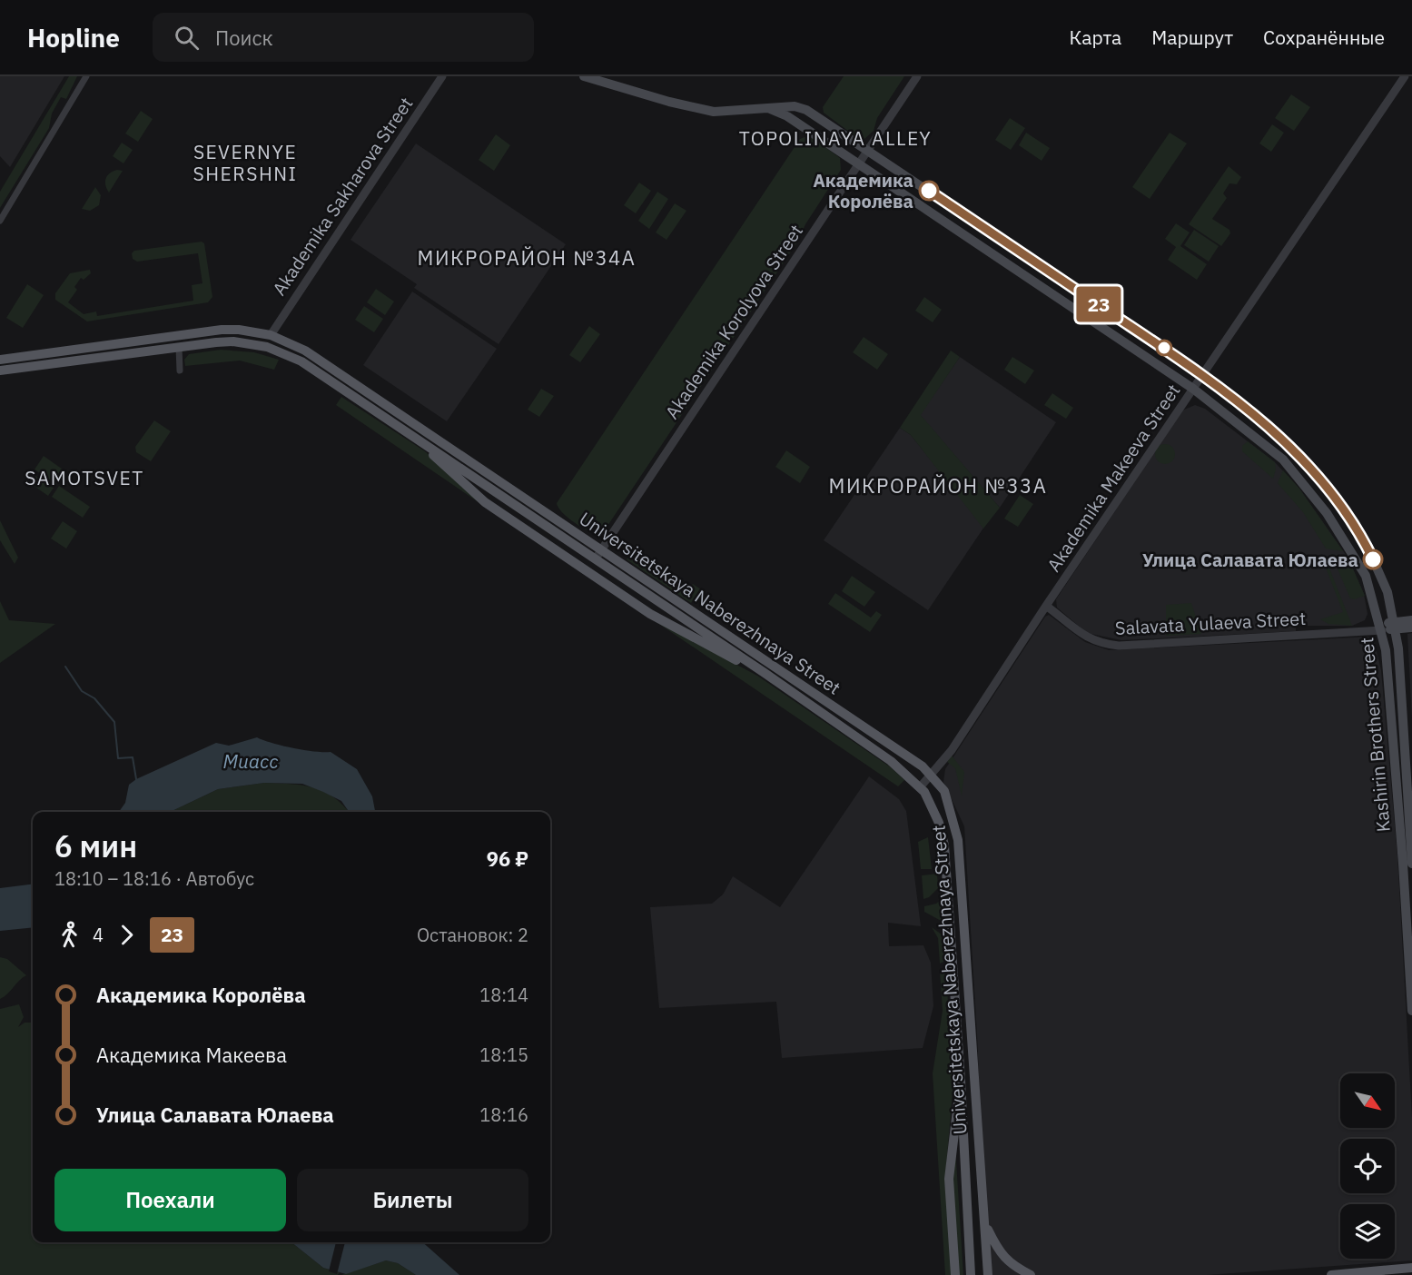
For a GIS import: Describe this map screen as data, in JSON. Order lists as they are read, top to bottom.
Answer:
{
  "streets": {
    "main road": ["Universitetskaya Naberezhnaya Street", "Salavata Yulaeva Street", "Kashirin Brothers Street"],
    "street": ["Akademika Sakharova Street", "Akademika Korolyova Street", "Akademika Makeeva Street"]
  },
  "crossings": [
    ["Akademika Sakharova Street", "Universitetskaya Naberezhnaya Street"],
    ["Akademika Korolyova Street", "Universitetskaya Naberezhnaya Street"],
    ["Akademika Korolyova Street", "Kashirin Brothers Street"],
    ["Akademika Makeeva Street", "Universitetskaya Naberezhnaya Street"],
    ["Akademika Makeeva Street", "Salavata Yulaeva Street"],
    ["Akademika Makeeva Street", "Kashirin Brothers Street"],
    ["Salavata Yulaeva Street", "Kashirin Brothers Street"]
  ],
  "districts": [
    "TOPOLINAYA ALLEY",
    "SEVERNYE SHERSHNI",
    "МИКРОРАЙОН №34А",
    "SAMOTSVET",
    "МИКРОРАЙОН №33А"
  ],
  "water": ["Миасс"],
  "places": ["Академика Королёва", "Улица Салавата Юлаева"],
  "lines": ["bus line 23"],
  "north": "bottom right",
  "page": {
    "header": "Hopline",
    "search": "Поиск",
    "nav": ["Карта", "Маршрут", "Сохранённые"],
    "on_map": "23",
    "heading": ["6 мин", "18:10 – 18:16 · Автобус", "96 ₽"],
    "legs": ["4", "23", "Остановок: 2"],
    "list": [
      {
        "name": "Академика Королёва",
        "value": "18:14"
      },
      {
        "name": "Академика Макеева",
        "value": "18:15"
      },
      {
        "name": "Улица Салавата Юлаева",
        "value": "18:16"
      }
    ],
    "buttons": ["Поехали", "Билеты"]
  }
}
